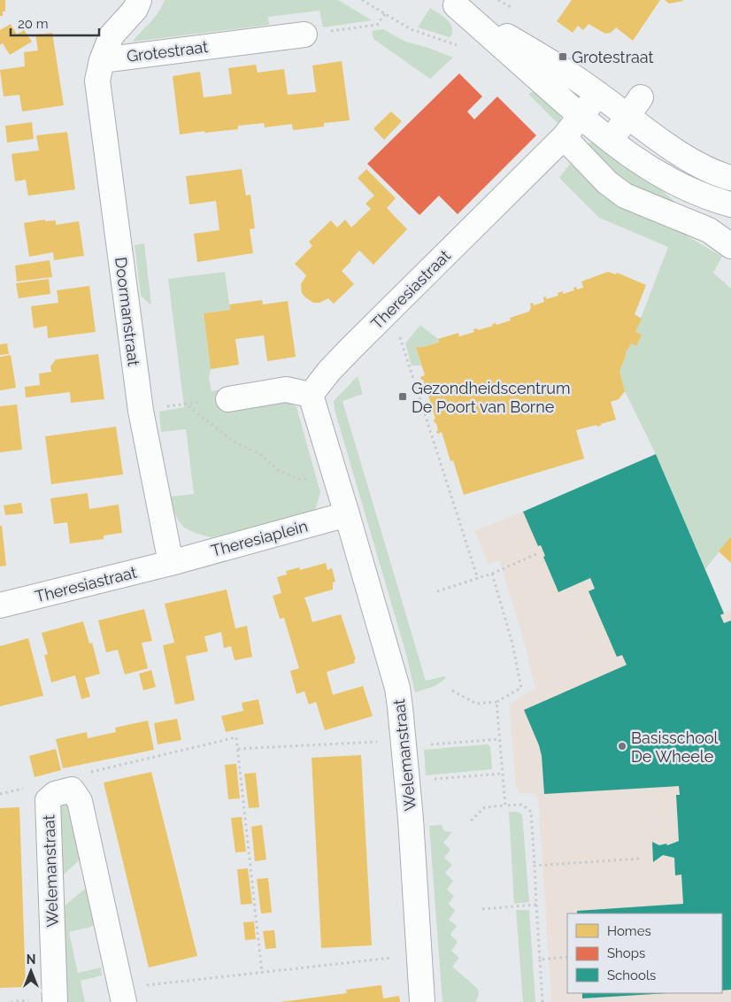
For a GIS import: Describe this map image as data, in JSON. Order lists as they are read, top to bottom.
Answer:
{
  "streets": {
    "street": [
      "Grotestraat",
      "Theresiastraat",
      "Doormanstraat",
      "Theresiaplein",
      "Welemanstraat"
    ]
  },
  "crossings": [
    ["Grotestraat", "Doormanstraat"],
    ["Theresiastraat", "Doormanstraat"],
    ["Theresiastraat", "Theresiaplein"],
    ["Doormanstraat", "Theresiaplein"],
    ["Theresiaplein", "Welemanstraat"]
  ],
  "places": {
    "transit": ["Grotestraat", "Gezondheidscentrum De Poort van Borne"],
    "other": ["Basisschool De Wheele"]
  },
  "legend": ["Homes", "Shops", "Schools"],
  "scale_bar": "20 m",
  "north": "top"
}
